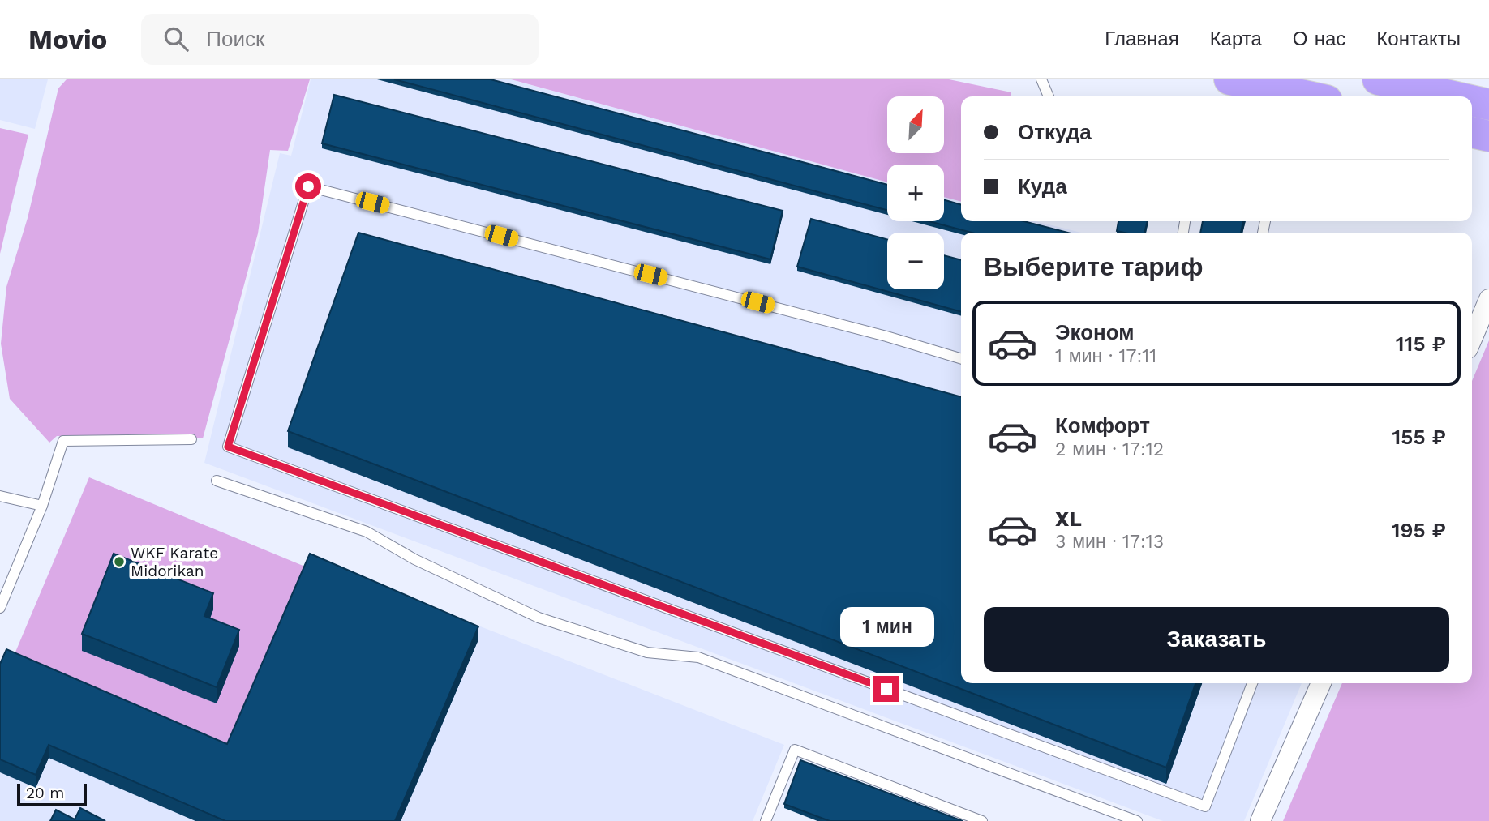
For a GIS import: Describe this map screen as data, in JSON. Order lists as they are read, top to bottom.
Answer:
{
  "places": ["WKF Karate Midorikan"],
  "scale_bar": "20 m",
  "north": "top right",
  "page": {
    "header": "Movio",
    "search": "Поиск",
    "nav": [
      "Главная",
      "Карта",
      "О нас",
      "Контакты"
    ],
    "map_buttons": ["+", "−"],
    "banner": ["Откуда", "Куда"],
    "heading": "Выберите тариф",
    "list": [
      {
        "name": "Эконом",
        "note": "1 мин · 17:11",
        "value": "115 ₽"
      },
      {
        "name": "Комфорт",
        "note": "2 мин · 17:12",
        "value": "155 ₽"
      },
      {
        "name": "XL",
        "note": "3 мин · 17:13",
        "value": "195 ₽"
      }
    ],
    "buttons": "Заказать",
    "bubble": "1 мин",
    "scale": "20 m"
  }
}
